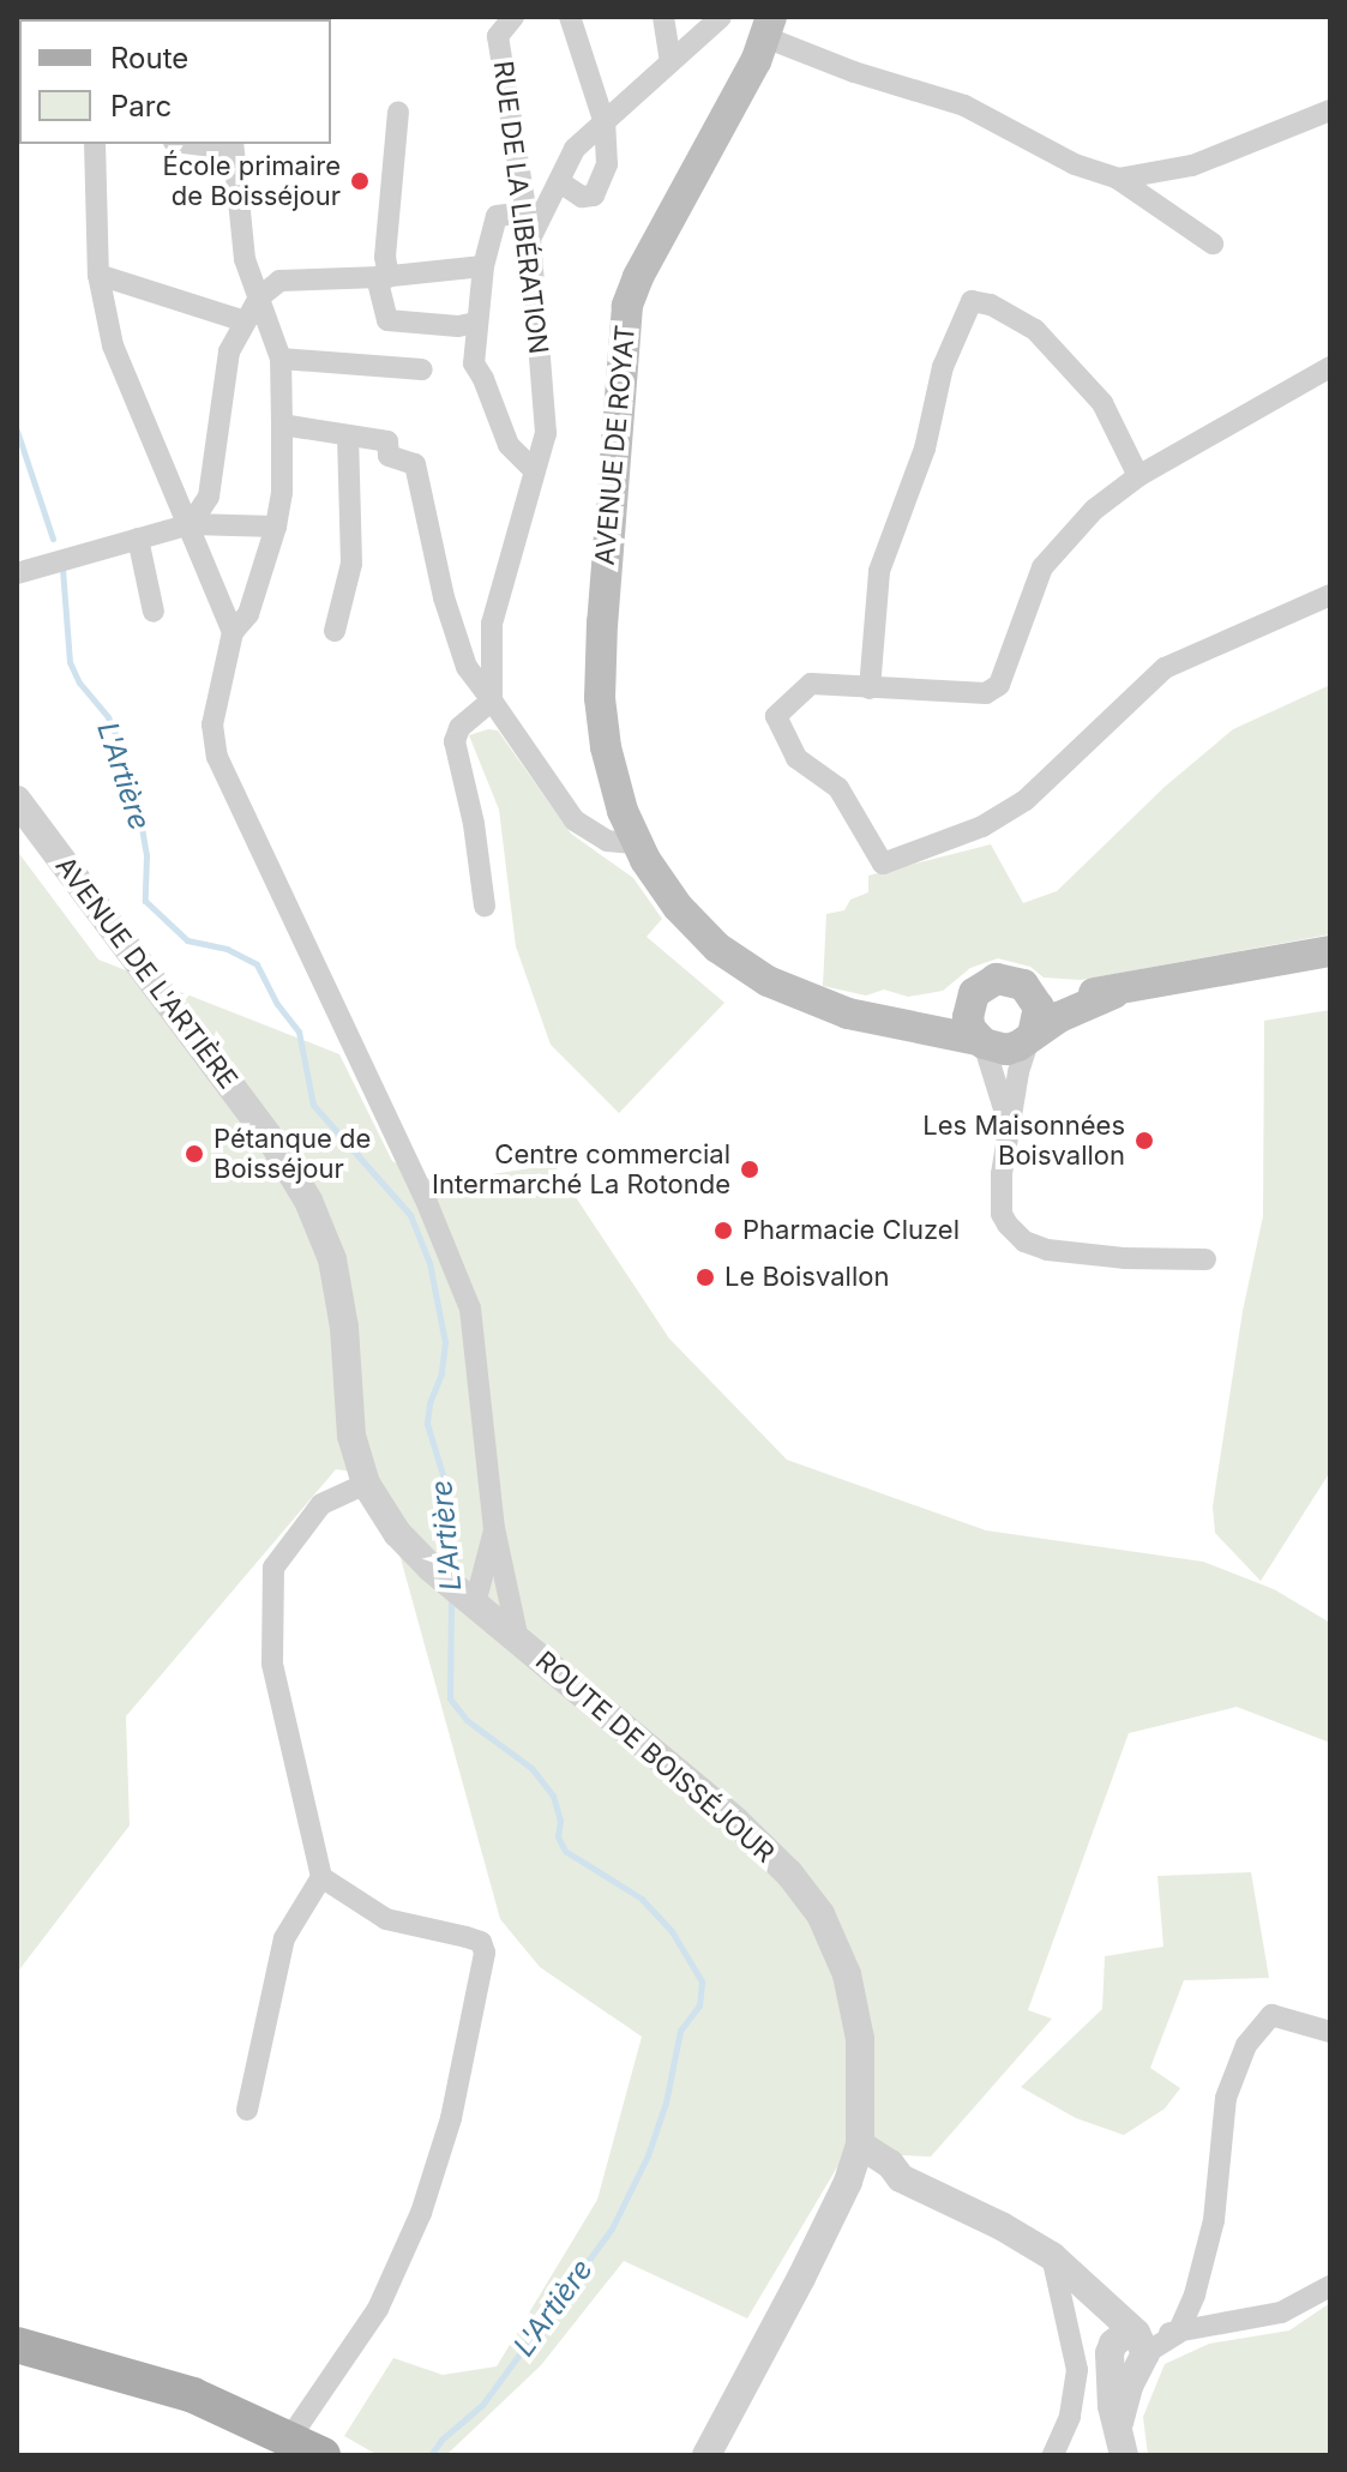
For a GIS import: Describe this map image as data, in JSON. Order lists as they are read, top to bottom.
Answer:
{
  "streets": {
    "main road": ["AVENUE DE ROYAT"],
    "street": ["RUE DE LA LIBÉRATION", "AVENUE DE L'ARTIÈRE", "ROUTE DE BOISSÉJOUR"]
  },
  "crossings": [
    ["AVENUE DE L'ARTIÈRE", "ROUTE DE BOISSÉJOUR"]
  ],
  "water": ["L'Artière"],
  "places": [
    "École primaire de Boisséjour",
    "Les Maisonnées Boisvallon",
    "Pétanque de Boisséjour",
    "Centre commercial Intermarché La Rotonde",
    "Pharmacie Cluzel",
    "Le Boisvallon"
  ],
  "legend": ["Route", "Parc"]
}
